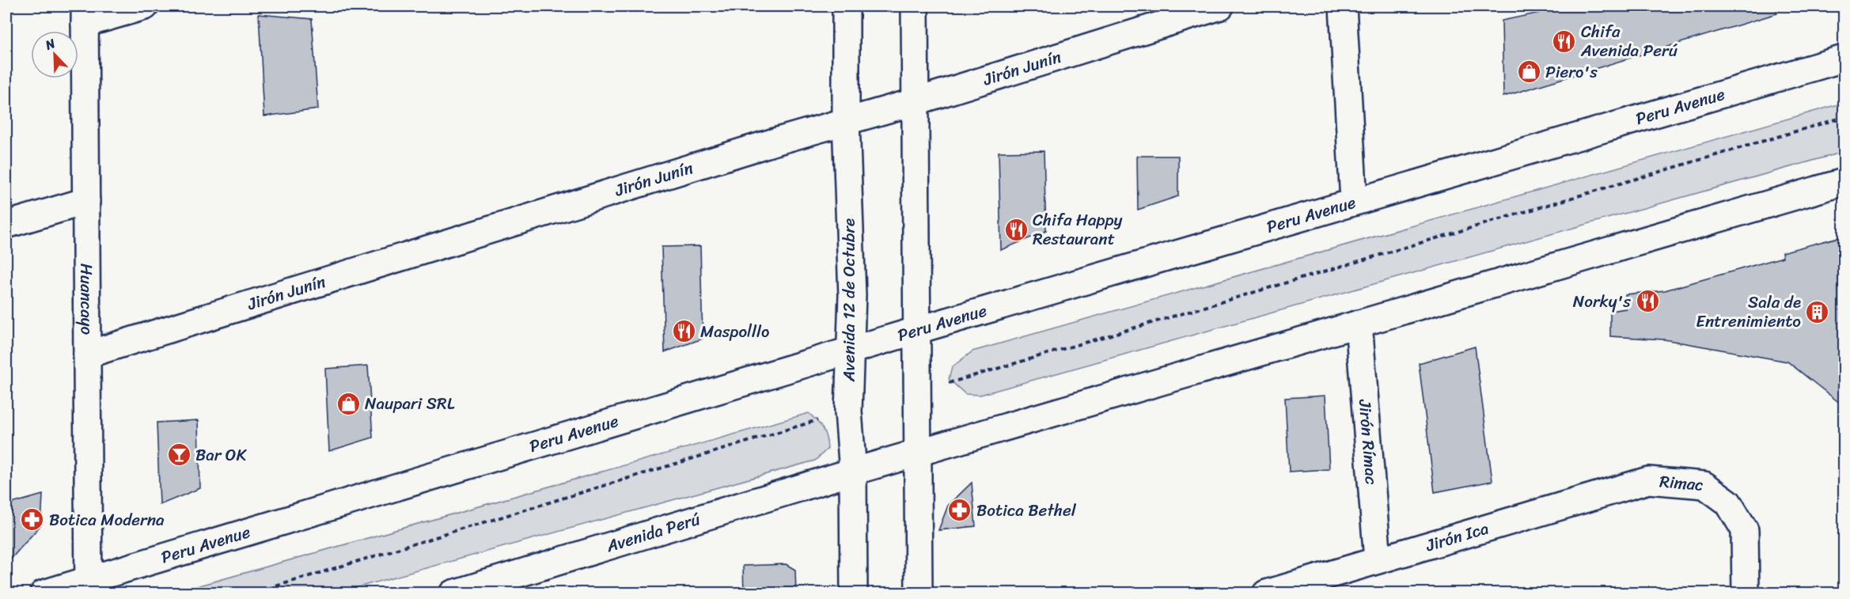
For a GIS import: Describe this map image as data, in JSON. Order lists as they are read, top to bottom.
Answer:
{
  "streets": {
    "main road": [
      "Jirón Junín",
      "Peru Avenue",
      "Huancayo",
      "Avenida 12 de Octubre",
      "Jirón Rímac",
      "Rimac",
      "Avenida Perú",
      "Jirón Ica"
    ]
  },
  "crossings": [
    ["Jirón Junín", "Huancayo"],
    ["Jirón Junín", "Avenida 12 de Octubre"],
    ["Peru Avenue", "Huancayo"],
    ["Peru Avenue", "Avenida 12 de Octubre"],
    ["Avenida 12 de Octubre", "Avenida Perú"],
    ["Jirón Rímac", "Jirón Ica"],
    ["Rimac", "Jirón Ica"]
  ],
  "places": {
    "restaurant": [
      "Chifa Avenida Perú",
      "Chifa Happy Restaurant",
      "Norky's",
      "Maspolllo"
    ],
    "shop": ["Piero's", "Naupari SRL"],
    "building": ["Sala de Entrenimiento"],
    "bar": ["Bar OK"],
    "pharmacy": ["Botica Bethel", "Botica Moderna"]
  },
  "north": "top left"
}
